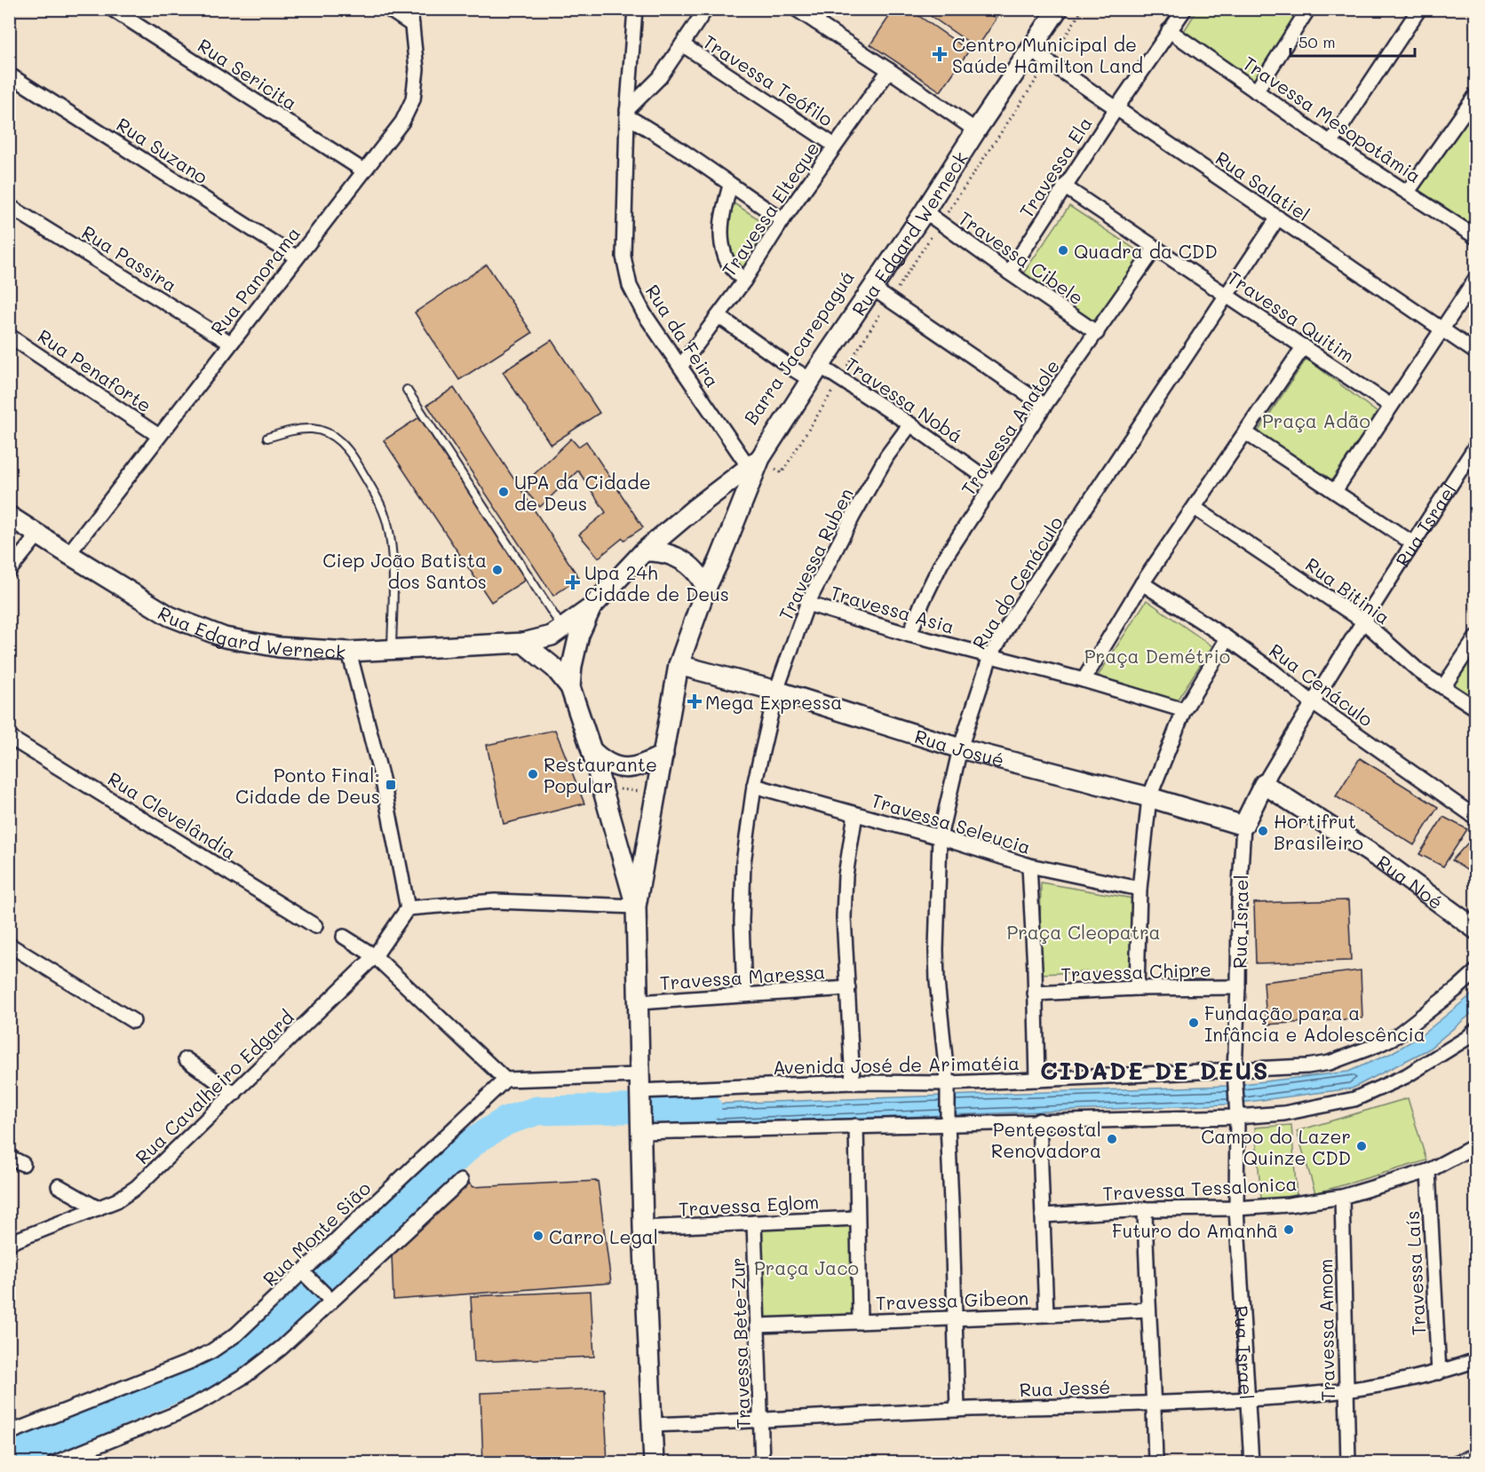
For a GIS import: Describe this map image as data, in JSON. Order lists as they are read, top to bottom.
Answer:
{
  "streets": {
    "main road": [
      "Rua Edgard Werneck",
      "Rua Israel",
      "Rua Josué",
      "Rua Noé"
    ],
    "street": [
      "Rua Sericita",
      "Travessa Teófilo",
      "Travessa Mesopotâmia",
      "Rua Suzano",
      "Travessa Ela",
      "Rua Salatiel",
      "Travessa Elteque",
      "Travessa Cibele",
      "Rua Passira",
      "Rua Panorama",
      "Travessa Quitim",
      "Rua da Feira",
      "Rua Penaforte",
      "Travessa Nobá",
      "Travessa Anatole",
      "Travessa Ruben",
      "Rua do Cenáculo",
      "Rua Bitinia",
      "Travessa Asia",
      "Rua Cenáculo",
      "Rua Clevelândia",
      "Travessa Seleucia",
      "Travessa Chipre",
      "Travessa Maressa",
      "Avenida José de Arimatéia",
      "Rua Cavalheiro Edgard",
      "Travessa Tessalonica",
      "Travessa Eglom",
      "Rua Monte Sião",
      "Travessa Laís",
      "Travessa Gibeon",
      "Travessa Amom",
      "Travessa Bete-Zur",
      "Rua Jessé"
    ]
  },
  "crossings": [
    ["Rua Sericita", "Rua Panorama"],
    ["Travessa Teófilo", "Travessa Elteque"],
    ["Travessa Mesopotâmia", "Travessa Ela"],
    ["Rua Suzano", "Rua Panorama"],
    ["Travessa Ela", "Rua Salatiel"],
    ["Travessa Ela", "Travessa Cibele"],
    ["Travessa Ela", "Travessa Quitim"],
    ["Rua Salatiel", "Rua Edgard Werneck"],
    ["Rua Salatiel", "Rua do Cenáculo"],
    ["Travessa Elteque", "Rua da Feira"],
    ["Travessa Elteque", "Travessa Nobá"],
    ["Rua Edgard Werneck", "Travessa Cibele"],
    ["Rua Edgard Werneck", "Rua Panorama"],
    ["Rua Edgard Werneck", "Rua da Feira"],
    ["Rua Edgard Werneck", "Travessa Nobá"],
    ["Travessa Cibele", "Travessa Anatole"],
    ["Rua Passira", "Rua Panorama"],
    ["Rua Panorama", "Rua Penaforte"],
    ["Travessa Quitim", "Travessa Anatole"],
    ["Travessa Quitim", "Rua do Cenáculo"],
    ["Travessa Nobá", "Travessa Anatole"],
    ["Travessa Nobá", "Travessa Ruben"],
    ["Travessa Anatole", "Travessa Asia"],
    ["Rua Israel", "Rua Bitinia"],
    ["Rua Israel", "Rua Cenáculo"],
    ["Rua Israel", "Rua Josué"],
    ["Rua Israel", "Rua Noé"],
    ["Rua Israel", "Travessa Chipre"],
    ["Rua Israel", "Avenida José de Arimatéia"],
    ["Rua Israel", "Travessa Tessalonica"],
    ["Rua Israel", "Rua Jessé"],
    ["Travessa Ruben", "Travessa Asia"],
    ["Travessa Ruben", "Rua Josué"],
    ["Travessa Ruben", "Travessa Seleucia"],
    ["Travessa Ruben", "Travessa Maressa"],
    ["Rua do Cenáculo", "Travessa Asia"],
    ["Rua do Cenáculo", "Rua Josué"],
    ["Rua do Cenáculo", "Travessa Seleucia"],
    ["Rua do Cenáculo", "Avenida José de Arimatéia"],
    ["Rua do Cenáculo", "Travessa Gibeon"],
    ["Rua do Cenáculo", "Rua Jessé"],
    ["Travessa Tessalonica", "Travessa Laís"],
    ["Travessa Tessalonica", "Travessa Amom"],
    ["Travessa Eglom", "Travessa Bete-Zur"],
    ["Travessa Laís", "Rua Jessé"],
    ["Travessa Gibeon", "Travessa Bete-Zur"],
    ["Travessa Amom", "Rua Jessé"],
    ["Travessa Bete-Zur", "Rua Jessé"]
  ],
  "districts": ["CIDADE DE DEUS"],
  "parks": [
    "Praça Adão",
    "Praça Demétrio",
    "Praça Cleopatra",
    "Praça Jaco"
  ],
  "places": {
    "health": ["Centro Municipal de Saúde Hamilton Land", "Upa 24h Cidade de Deus", "Mega Expressa"],
    "other": [
      "Quadra da CDD",
      "UPA da Cidade de Deus",
      "Ciep João Batista dos Santos",
      "Restaurante Popular",
      "Hortifrut Brasileiro",
      "Fundação para a Infância e Adolescência",
      "Pentecostal Renovadora",
      "Campo do Lazer Quinze CDD",
      "Futuro do Amanhã",
      "Carro Legal"
    ],
    "transit": ["Ponto Final: Cidade de Deus"]
  },
  "scale_bar": "50 m"
}
